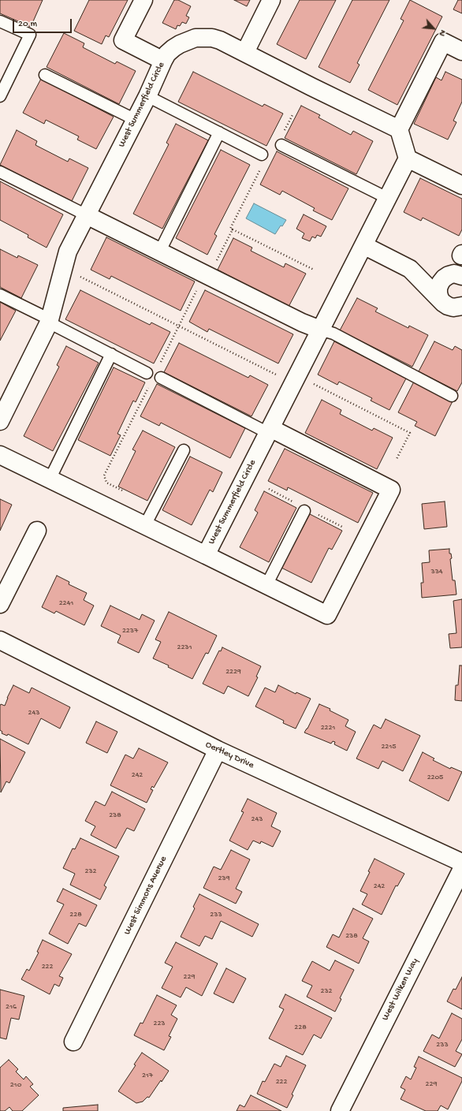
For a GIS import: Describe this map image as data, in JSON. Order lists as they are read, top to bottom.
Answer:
{
  "streets": {
    "street": [
      "West Summerfield Circle",
      "Oertley Drive",
      "West Simmons Avenue",
      "West Wilken Way"
    ]
  },
  "crossings": [
    ["Oertley Drive", "West Simmons Avenue"]
  ],
  "house_numbers": [
    "334",
    "2241",
    "2237",
    "2231",
    "2229",
    "243",
    "2221",
    "2215",
    "242",
    "2205",
    "238",
    "243",
    "232",
    "239",
    "242",
    "228",
    "233",
    "238",
    "222",
    "229",
    "232",
    "216",
    "223",
    "228",
    "233",
    "217",
    "222",
    "229",
    "210"
  ],
  "scale_bar": "20 m",
  "north": "bottom right"
}
